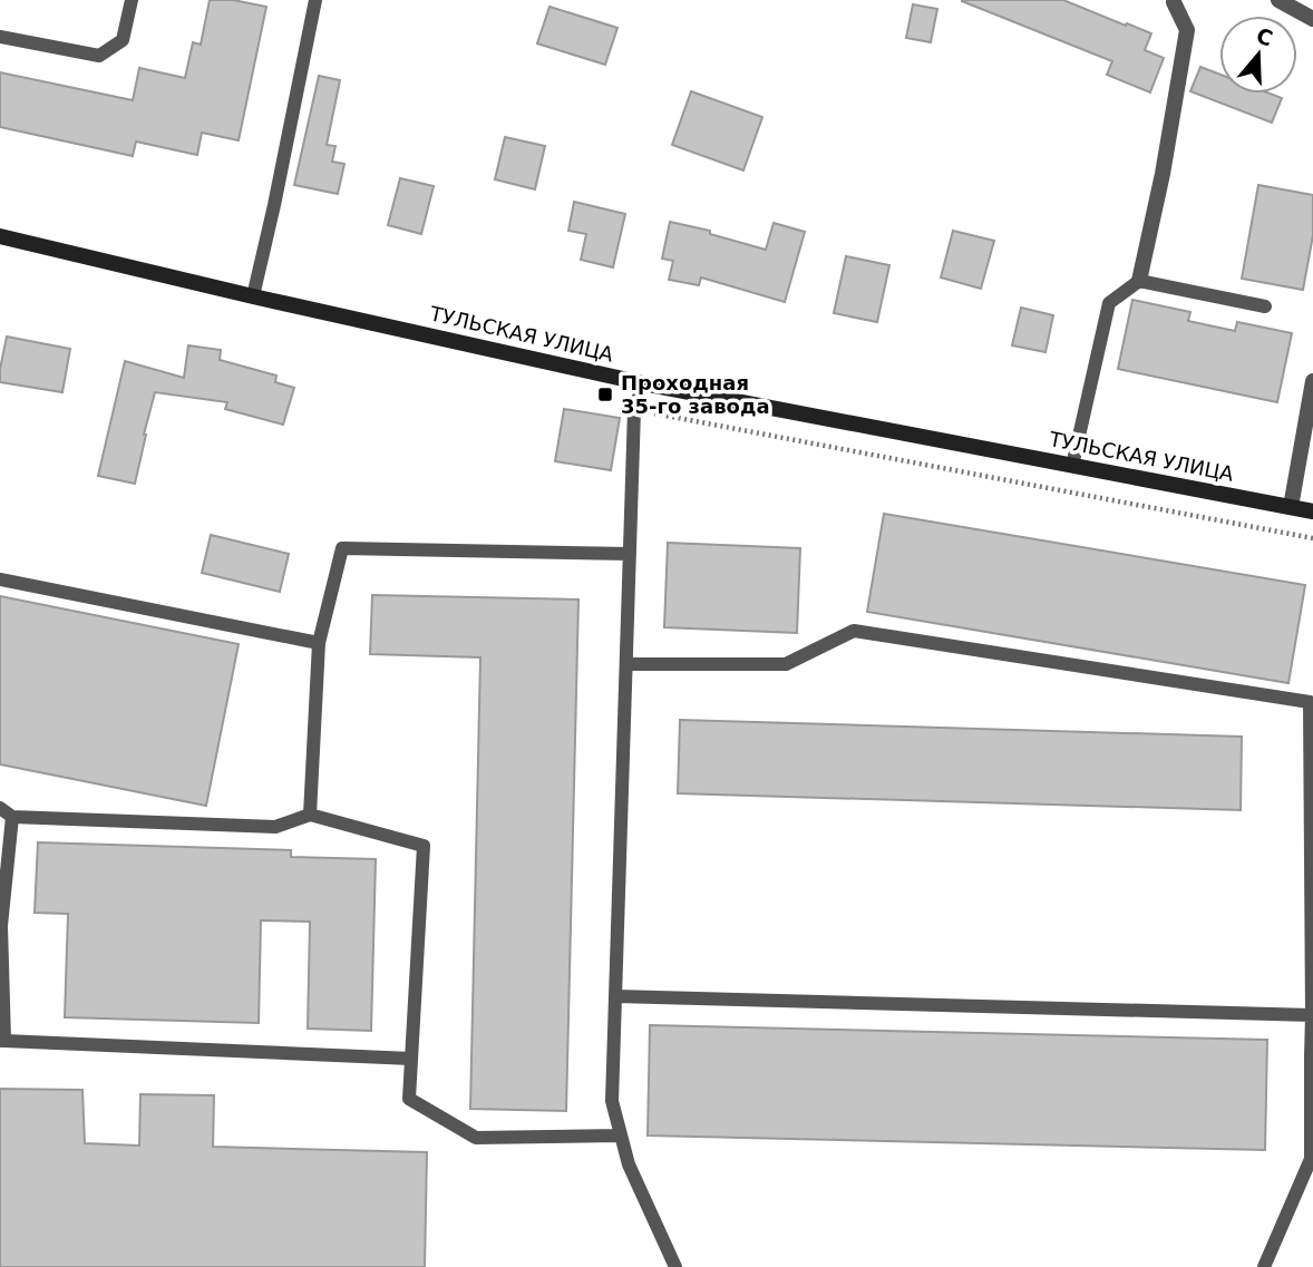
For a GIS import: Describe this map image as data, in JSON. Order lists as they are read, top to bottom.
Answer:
{
  "streets": {
    "main road": ["ТУЛЬСКАЯ УЛИЦА"]
  },
  "places": {
    "transit": ["Проходная 35-го завода"]
  },
  "north": "top"
}
